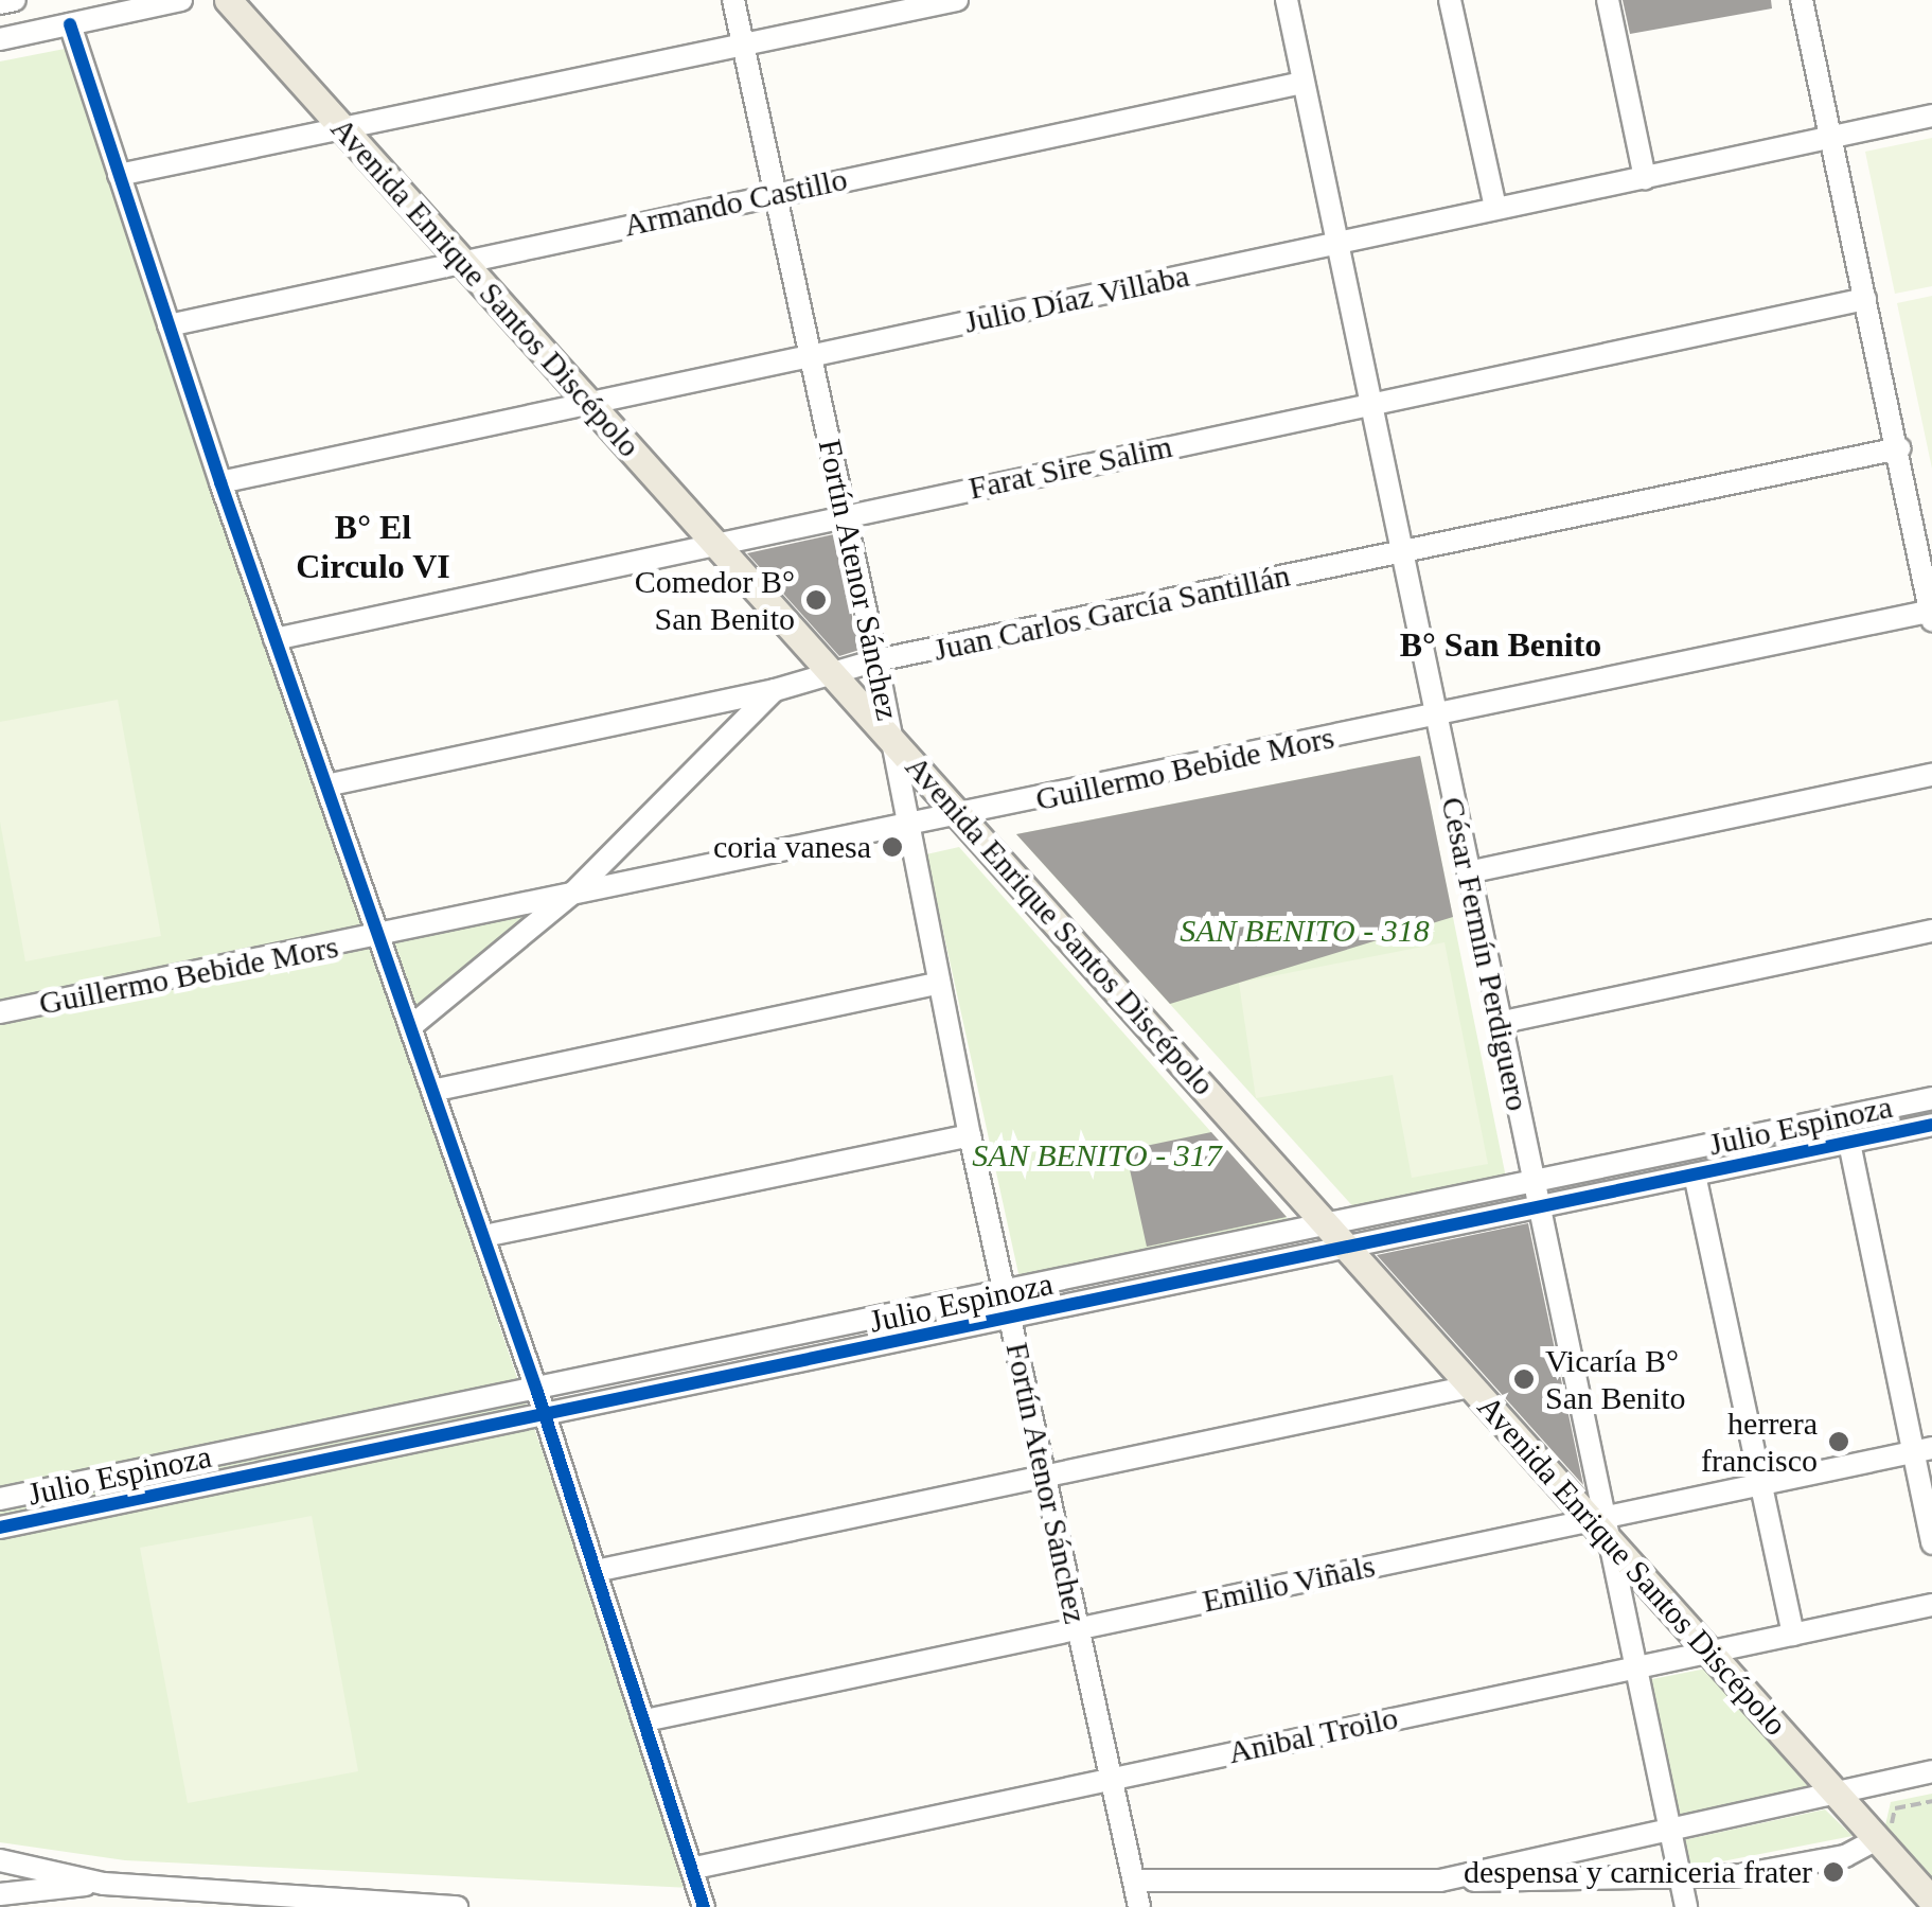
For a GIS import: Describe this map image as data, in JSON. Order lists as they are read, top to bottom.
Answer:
{
  "streets": {
    "main road": ["Avenida Enrique Santos Discépolo"],
    "street": [
      "Armando Castillo",
      "Julio Díaz Villaba",
      "Farat Sire Salim",
      "Fortín Atenor Sánchez",
      "Juan Carlos García Santillán",
      "Guillermo Bebide Mors",
      "César Fermín Perdiguero",
      "Julio Espinoza",
      "Emilio Viñals",
      "Anibal Troilo"
    ]
  },
  "crossings": [
    ["Armando Castillo", "Avenida Enrique Santos Discépolo"],
    ["Armando Castillo", "Fortín Atenor Sánchez"],
    ["Armando Castillo", "César Fermín Perdiguero"],
    ["Avenida Enrique Santos Discépolo", "Julio Díaz Villaba"],
    ["Avenida Enrique Santos Discépolo", "Farat Sire Salim"],
    ["Avenida Enrique Santos Discépolo", "Fortín Atenor Sánchez"],
    ["Avenida Enrique Santos Discépolo", "Juan Carlos García Santillán"],
    ["Avenida Enrique Santos Discépolo", "Guillermo Bebide Mors"],
    ["Avenida Enrique Santos Discépolo", "César Fermín Perdiguero"],
    ["Avenida Enrique Santos Discépolo", "Julio Espinoza"],
    ["Avenida Enrique Santos Discépolo", "Emilio Viñals"],
    ["Avenida Enrique Santos Discépolo", "Anibal Troilo"],
    ["Julio Díaz Villaba", "Fortín Atenor Sánchez"],
    ["Julio Díaz Villaba", "César Fermín Perdiguero"],
    ["Farat Sire Salim", "Fortín Atenor Sánchez"],
    ["Farat Sire Salim", "César Fermín Perdiguero"],
    ["Fortín Atenor Sánchez", "Juan Carlos García Santillán"],
    ["Fortín Atenor Sánchez", "Guillermo Bebide Mors"],
    ["Fortín Atenor Sánchez", "Julio Espinoza"],
    ["Fortín Atenor Sánchez", "Emilio Viñals"],
    ["Fortín Atenor Sánchez", "Anibal Troilo"],
    ["Juan Carlos García Santillán", "César Fermín Perdiguero"],
    ["Guillermo Bebide Mors", "César Fermín Perdiguero"],
    ["César Fermín Perdiguero", "Julio Espinoza"],
    ["César Fermín Perdiguero", "Emilio Viñals"]
  ],
  "districts": ["B° El Circulo VI", "B° San Benito"],
  "parks": ["SAN BENITO - 318", "SAN BENITO - 317"],
  "places": [
    "Comedor B° San Benito",
    "coria vanesa",
    "Vicaría B° San Benito",
    "herrera francisco",
    "despensa y carniceria frater"
  ]
}
